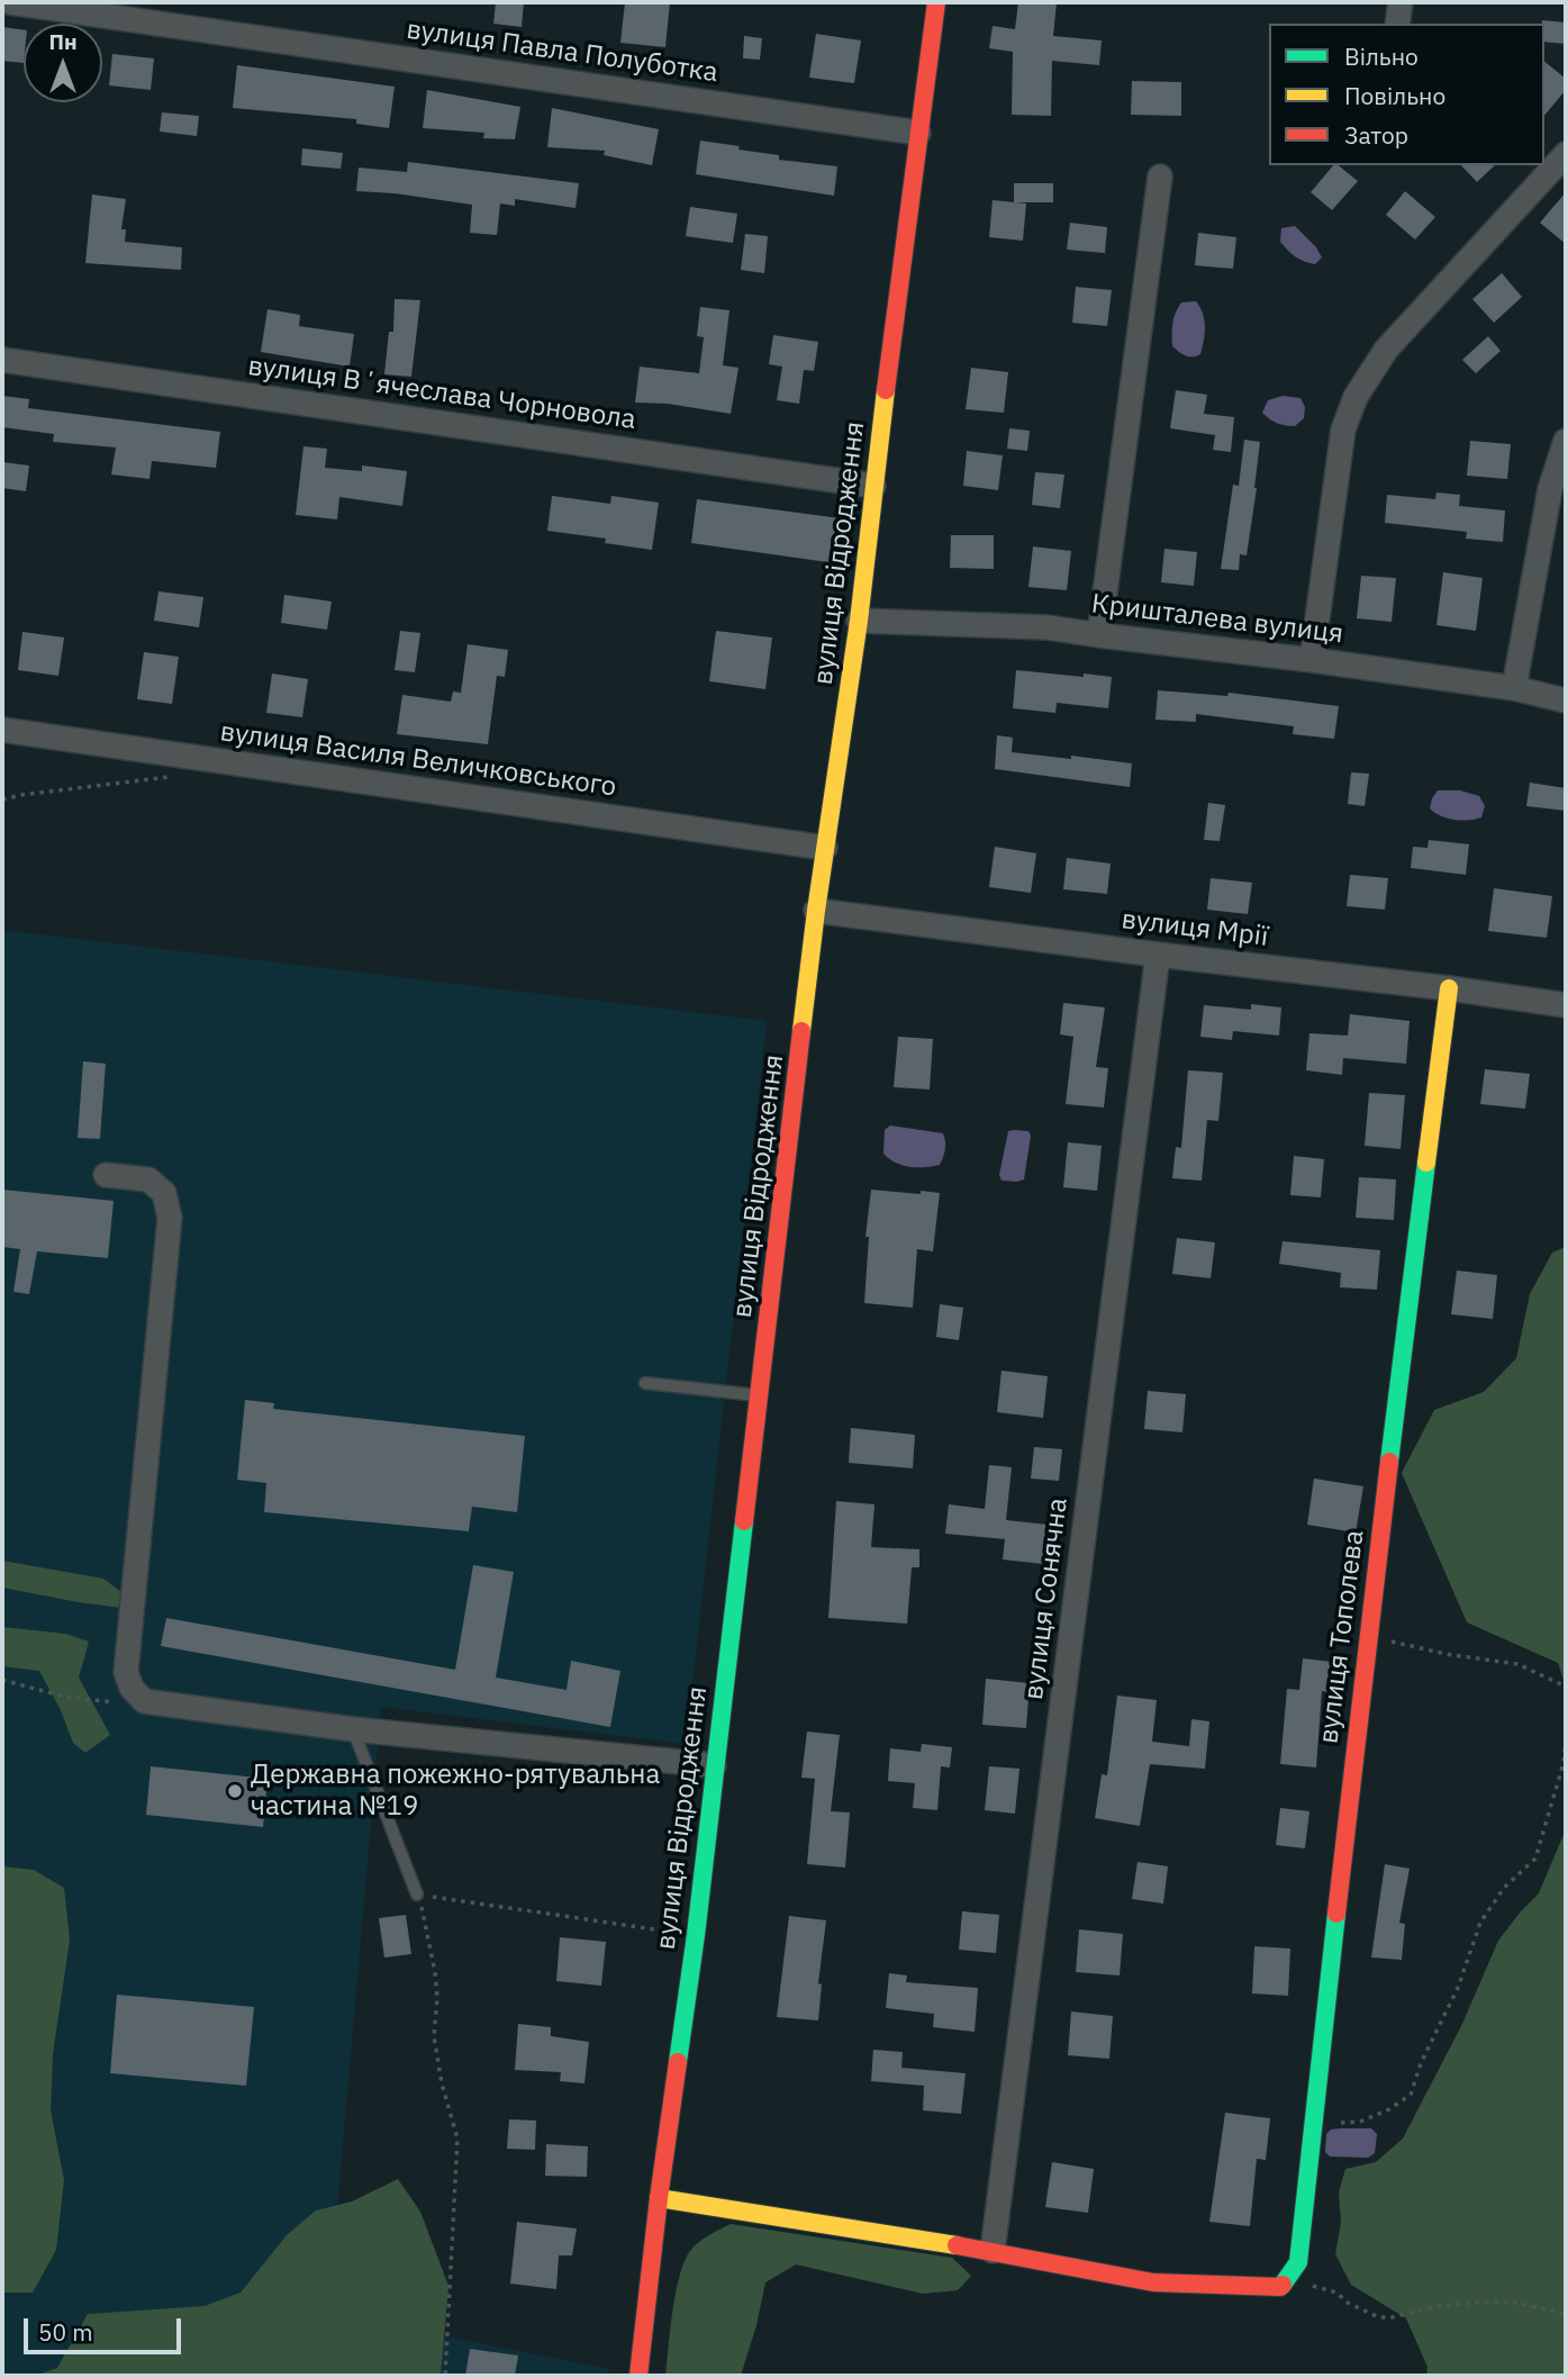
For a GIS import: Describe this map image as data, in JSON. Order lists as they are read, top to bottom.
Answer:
{
  "streets": {
    "street": [
      "вулиця Павла Полуботка",
      "вулиця Вʼячеслава Чорновола",
      "вулиця Відродження",
      "Кришталева вулиця",
      "вулиця Василя Величковського",
      "вулиця Мрії",
      "вулиця Сонячна",
      "вулиця Тополева"
    ]
  },
  "crossings": [
    ["вулиця Павла Полуботка", "вулиця Відродження"],
    ["вулиця Вʼячеслава Чорновола", "вулиця Відродження"],
    ["вулиця Відродження", "Кришталева вулиця"],
    ["вулиця Відродження", "вулиця Василя Величковського"],
    ["вулиця Відродження", "вулиця Мрії"],
    ["вулиця Мрії", "вулиця Сонячна"],
    ["вулиця Мрії", "вулиця Тополева"]
  ],
  "places": ["Державна пожежно-рятувальна частина №19"],
  "legend": ["Вільно", "Повільно", "Затор"],
  "scale_bar": "50 m",
  "north": "top"
}
